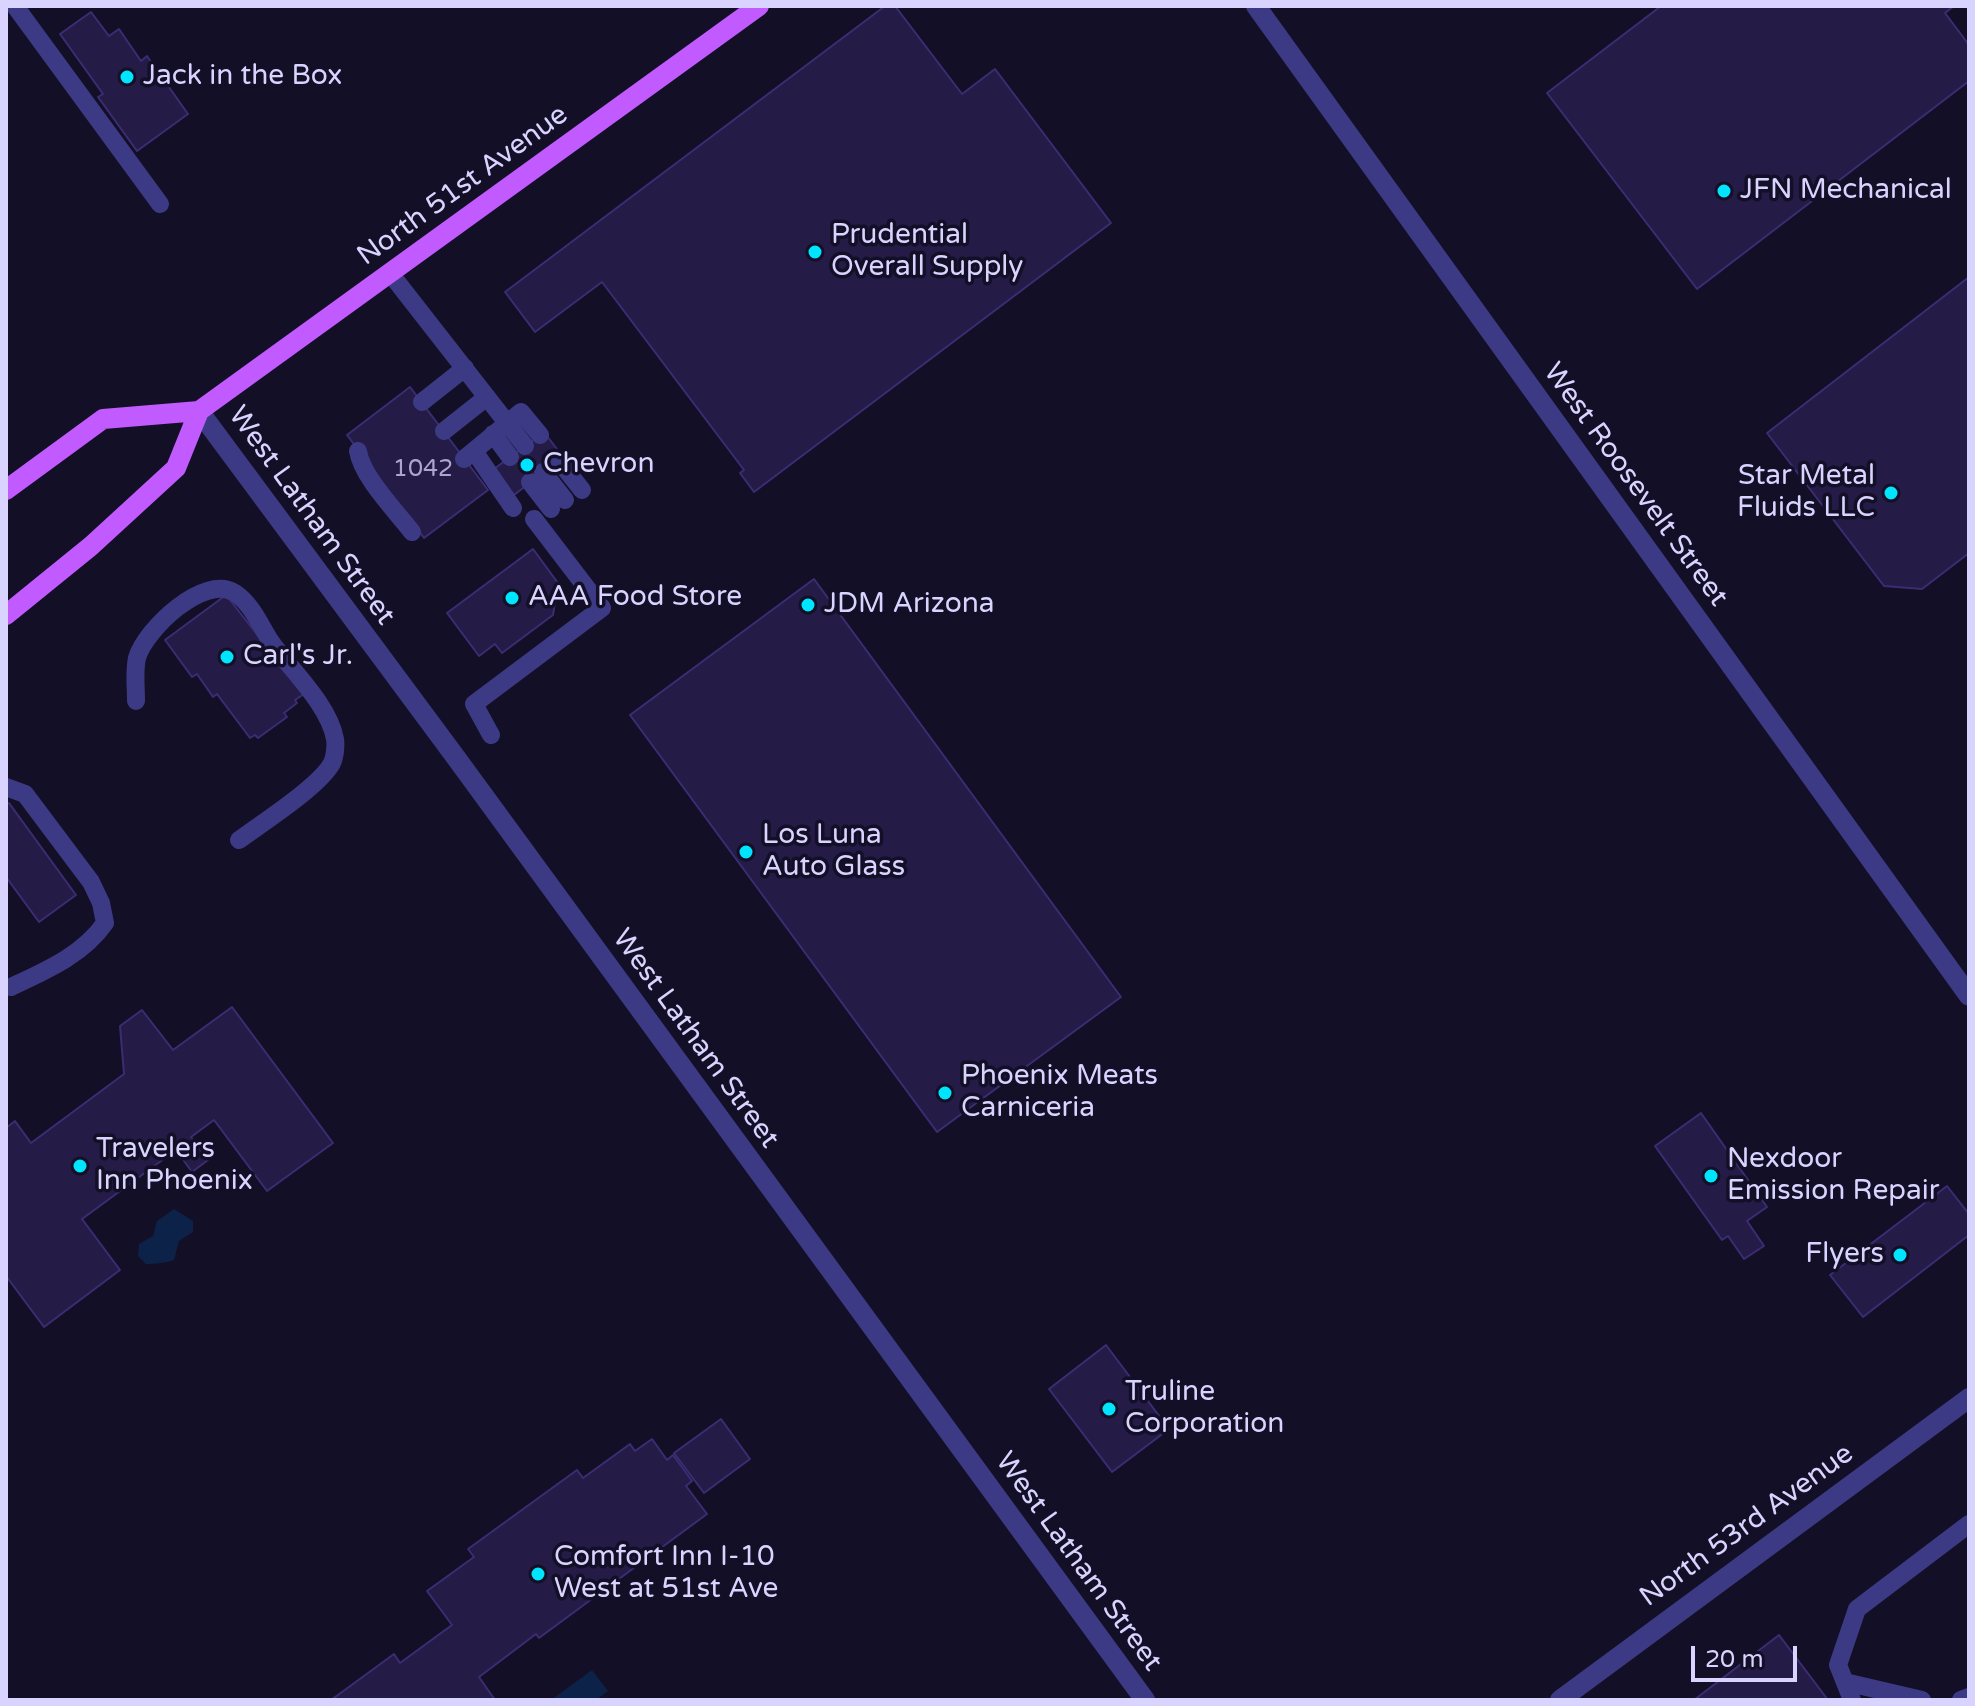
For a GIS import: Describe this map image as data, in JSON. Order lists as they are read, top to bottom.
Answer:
{
  "streets": {
    "main road": ["North 51st Avenue"],
    "street": ["West Roosevelt Street", "West Latham Street", "North 53rd Avenue"]
  },
  "crossings": [
    ["North 51st Avenue", "West Latham Street"]
  ],
  "places": [
    "Jack in the Box",
    "JFN Mechanical",
    "Prudential Overall Supply",
    "Chevron",
    "Star Metal Fluids LLC",
    "AAA Food Store",
    "JDM Arizona",
    "Carl's Jr.",
    "Los Luna Auto Glass",
    "Phoenix Meats Carniceria",
    "Travelers Inn Phoenix",
    "Nexdoor Emission Repair",
    "Flyers",
    "Truline Corporation",
    "Comfort Inn I-10 West at 51st Ave"
  ],
  "house_numbers": ["1042"],
  "scale_bar": "20 m"
}
